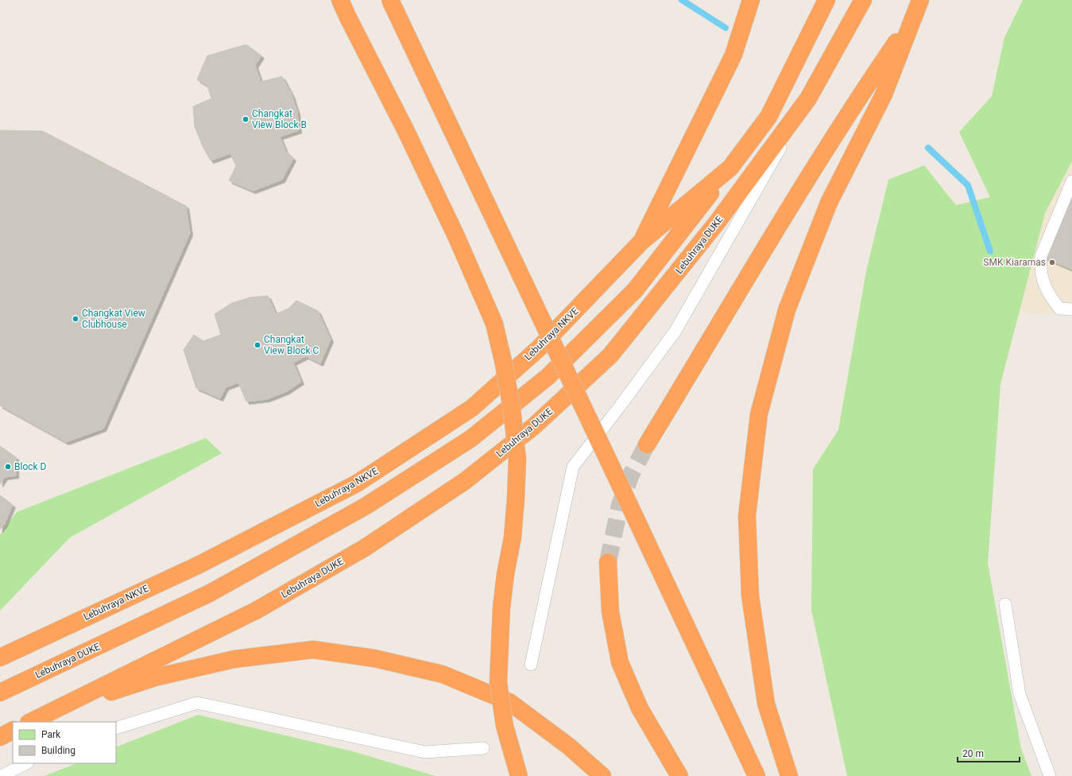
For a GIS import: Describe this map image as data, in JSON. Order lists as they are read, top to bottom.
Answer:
{
  "streets": {
    "highway": ["Lebuhraya DUKE", "Lebuhraya NKVE"]
  },
  "crossings": [
    ["Lebuhraya DUKE", "Lebuhraya NKVE"]
  ],
  "places": [
    "Changkat View Block B",
    "SMK Kiaramas",
    "Changkat View Clubhouse",
    "Changkat View Block C",
    "Block D"
  ],
  "legend": ["Park", "Building"],
  "scale_bar": "20 m"
}
